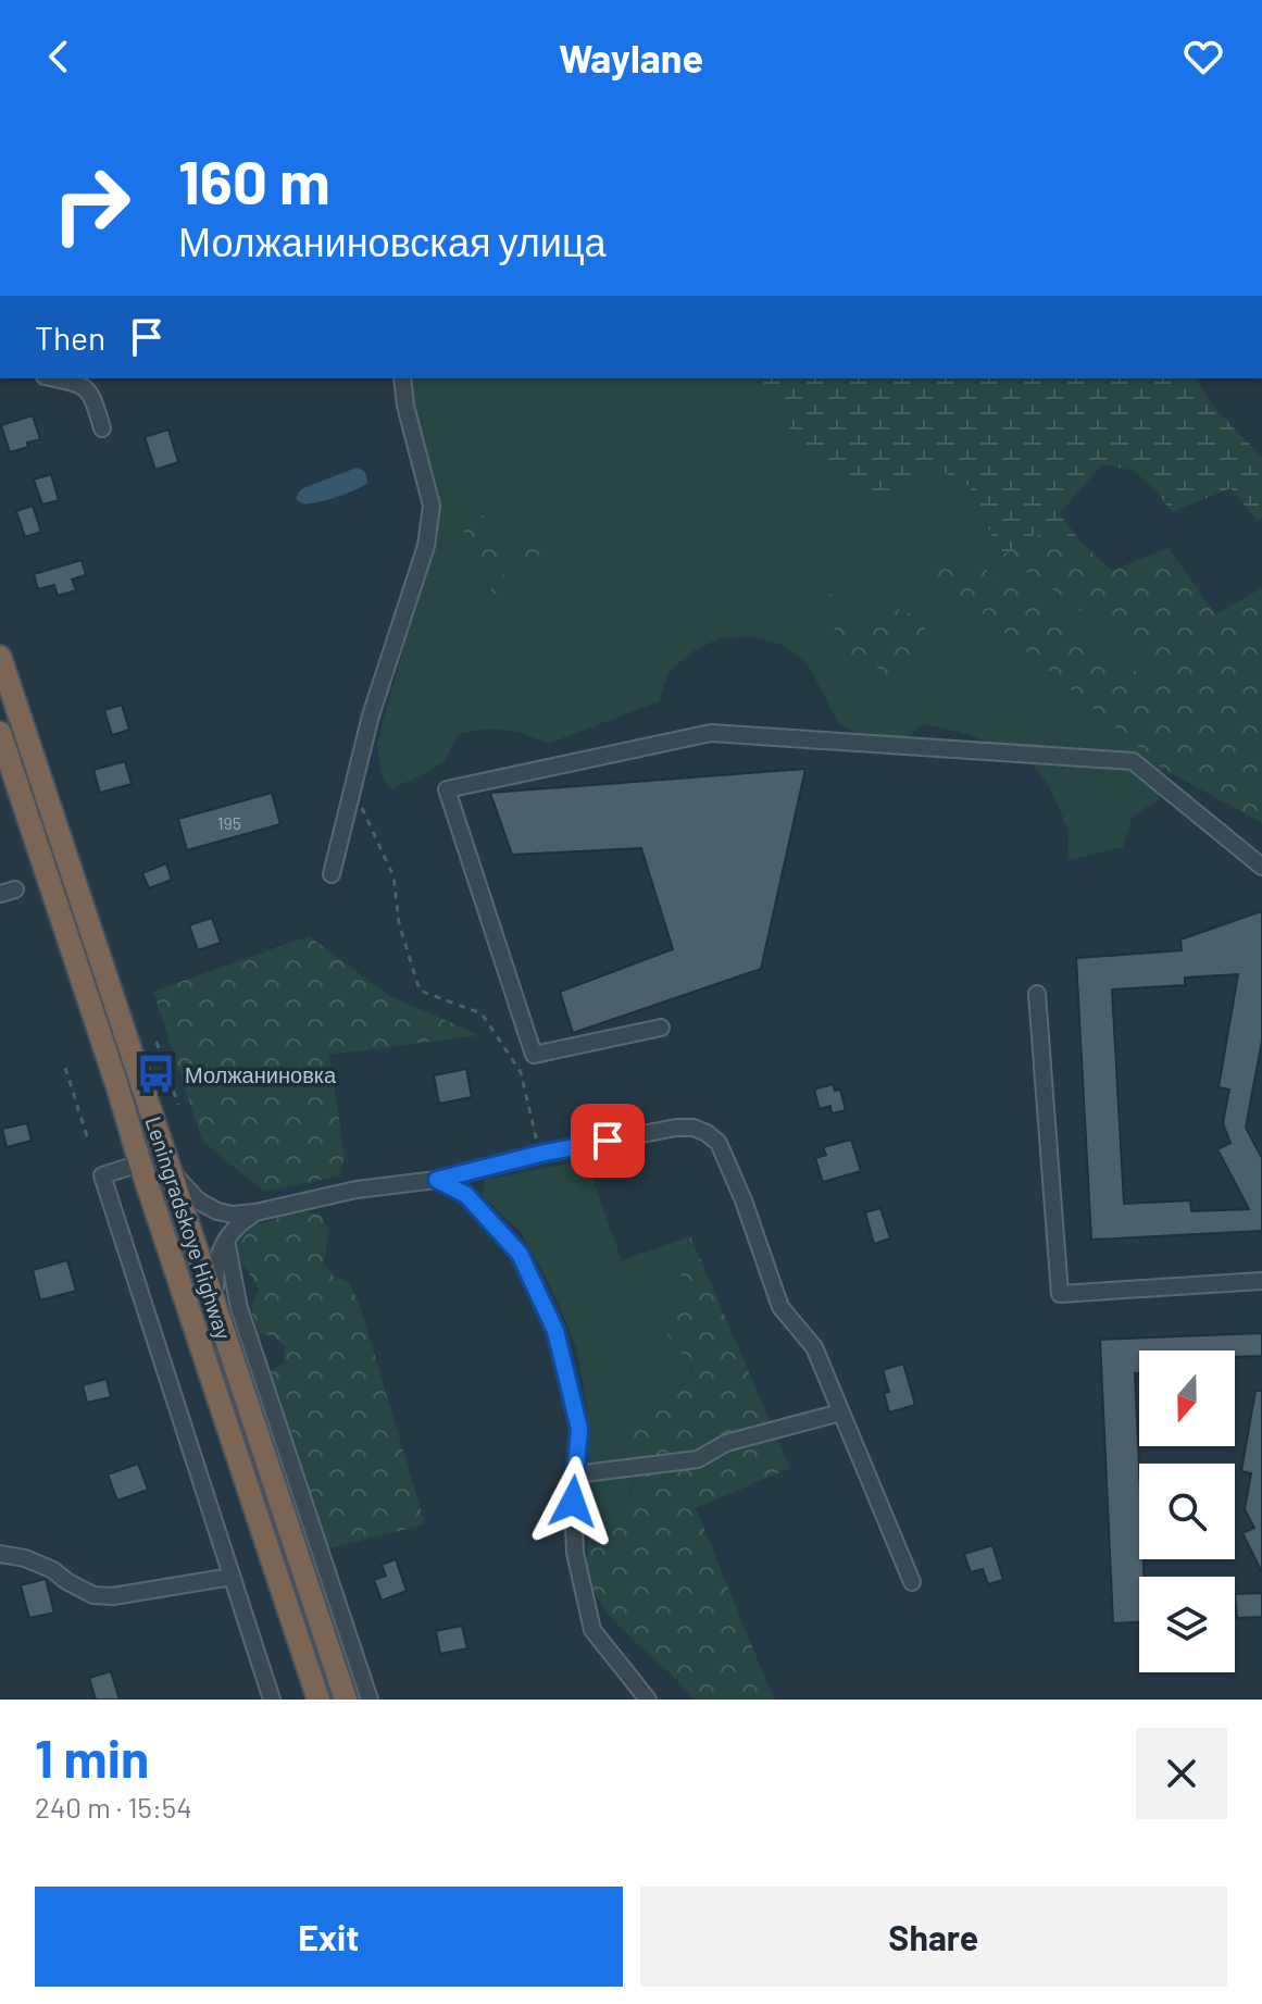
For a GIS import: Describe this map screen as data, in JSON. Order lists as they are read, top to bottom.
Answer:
{
  "streets": {
    "highway": ["Leningradskoye Highway"]
  },
  "places": {
    "bus stop": ["Молжаниновка"]
  },
  "house_numbers": ["195"],
  "north": "bottom",
  "page": {
    "header": "Waylane",
    "turn": ["160 m", "Молжаниновская улица"],
    "then": "Then",
    "heading": ["1 min", "240 m · 15:54"],
    "buttons": ["Exit", "Share"]
  }
}
